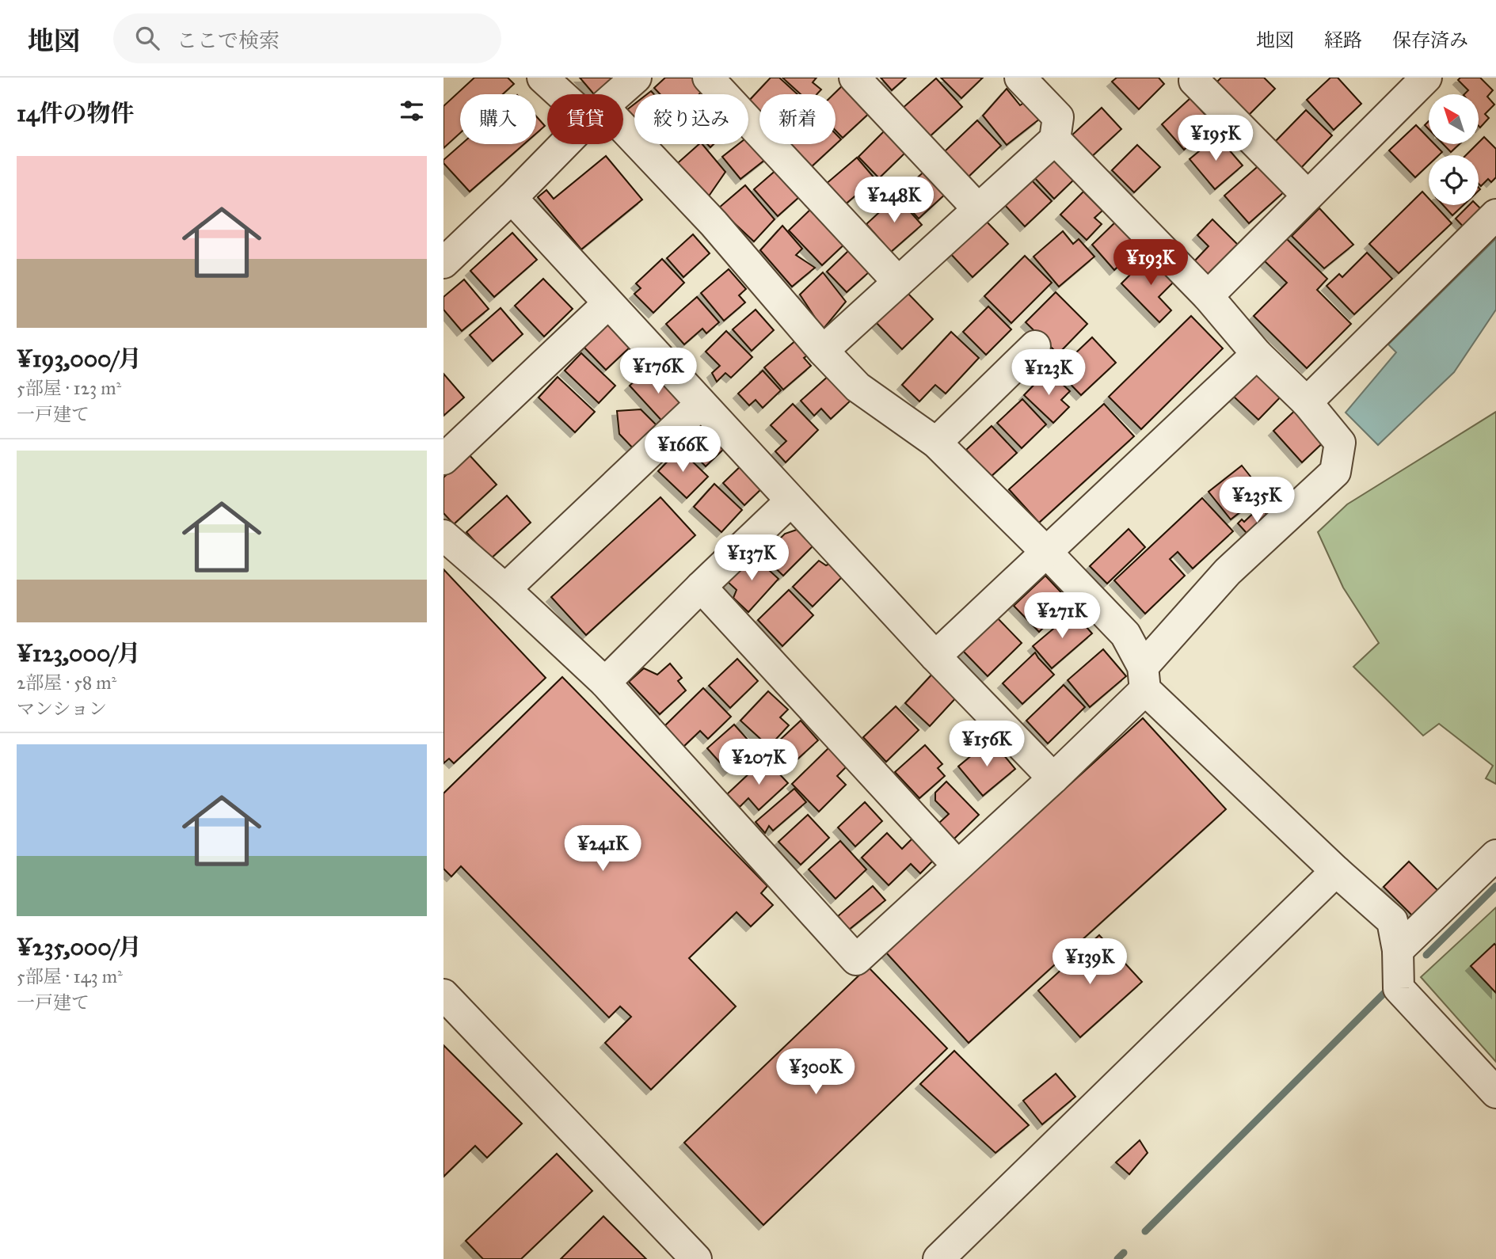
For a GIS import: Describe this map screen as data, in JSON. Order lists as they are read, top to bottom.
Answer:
{
  "north": "top left",
  "page": {
    "header": "地図",
    "search": "ここで検索",
    "nav": ["地図", "経路", "保存済み"],
    "heading": "14件の物件",
    "chip": [
      "購入",
      "賃貸",
      "絞り込み",
      "新着"
    ],
    "price": [
      "¥195K",
      "¥248K",
      "¥193K",
      "¥176K",
      "¥123K",
      "¥166K",
      "¥235K",
      "¥137K",
      "¥271K",
      "¥156K",
      "¥207K",
      "¥241K",
      "¥139K",
      "¥300K"
    ],
    "list": [
      {
        "name": "¥193,000/月",
        "note": "5部屋 · 123 m² · 一戸建て"
      },
      {
        "name": "¥123,000/月",
        "note": "2部屋 · 58 m² · マンション"
      },
      {
        "name": "¥235,000/月",
        "note": "5部屋 · 143 m² · 一戸建て"
      }
    ]
  }
}
